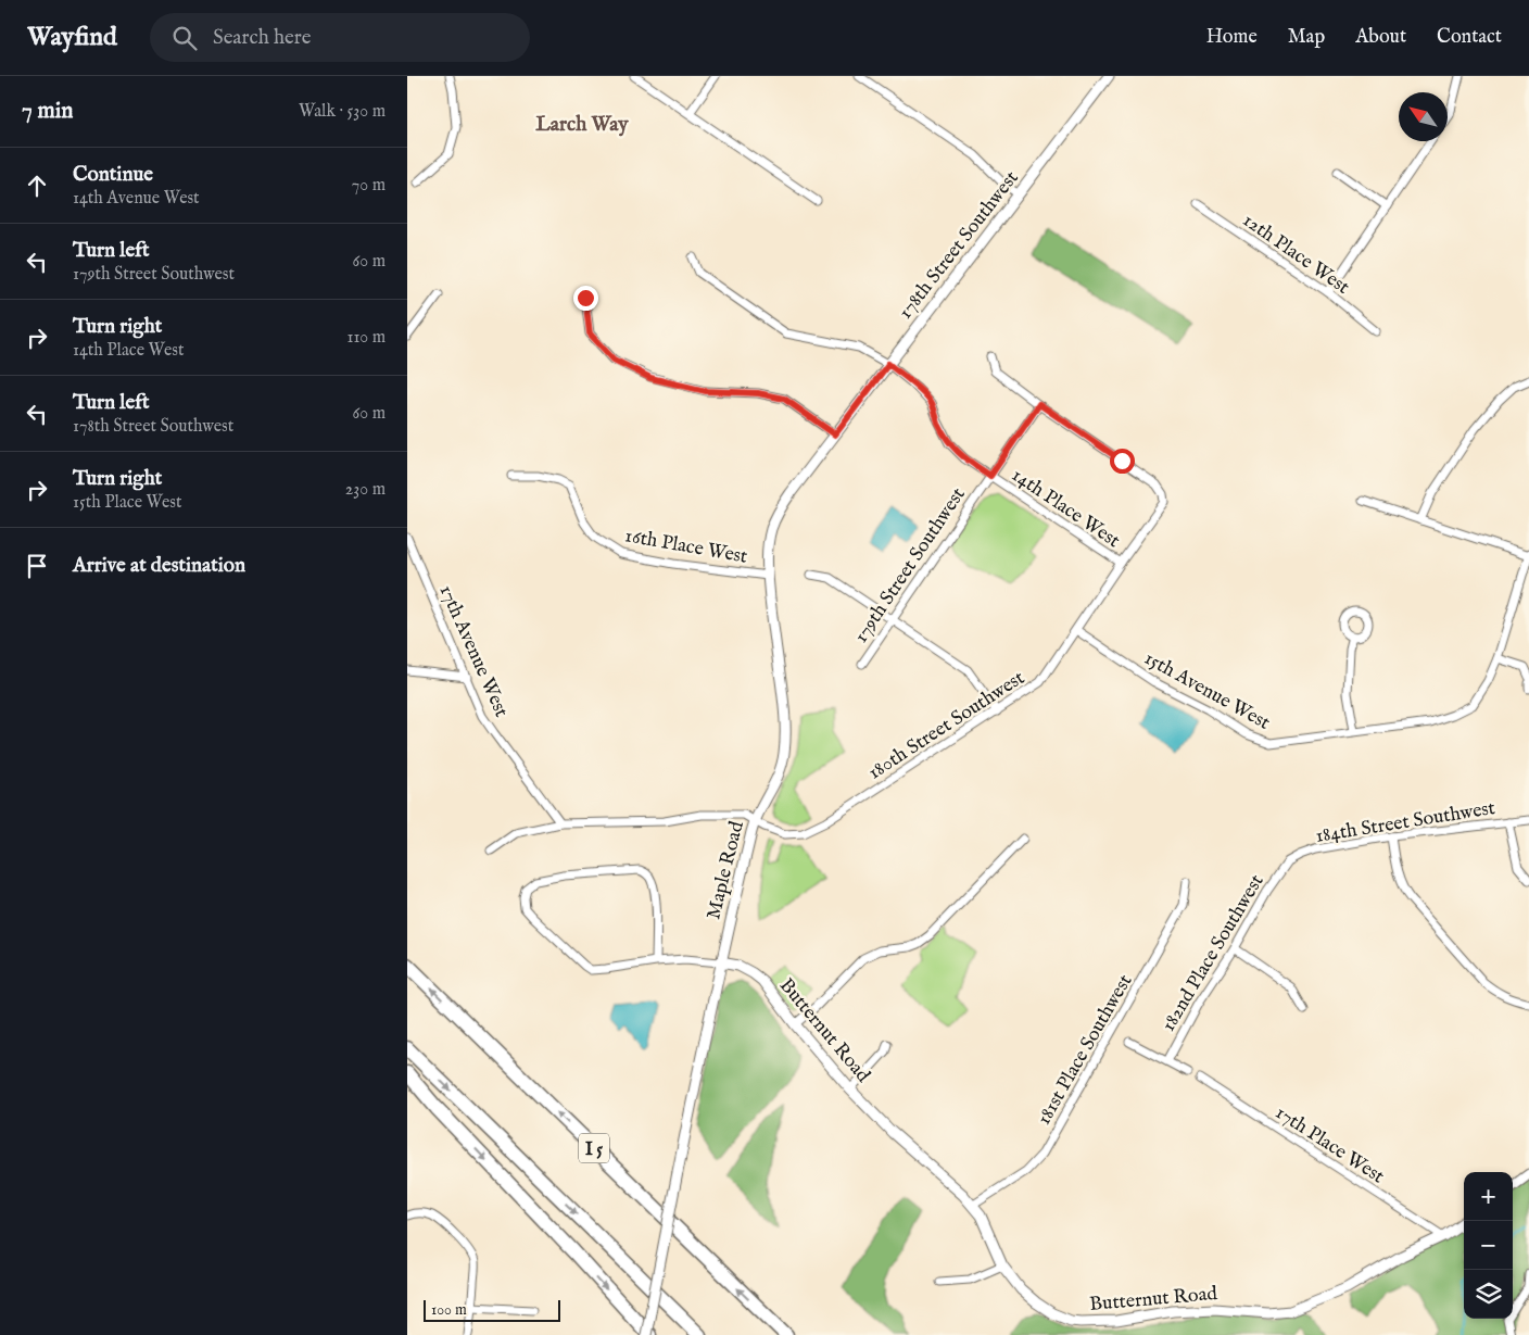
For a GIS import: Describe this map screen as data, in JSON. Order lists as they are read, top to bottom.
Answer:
{
  "streets": {
    "highway": ["I 5"],
    "street": [
      "178th Street Southwest",
      "12th Place West",
      "14th Place West",
      "16th Place West",
      "179th Street Southwest",
      "17th Avenue West",
      "15th Avenue West",
      "180th Street Southwest",
      "184th Street Southwest",
      "Maple Road",
      "182nd Place Southwest",
      "Butternut Road",
      "181st Place Southwest",
      "17th Place West"
    ]
  },
  "crossings": [
    ["178th Street Southwest", "14th Place West"],
    ["178th Street Southwest", "Maple Road"],
    ["14th Place West", "179th Street Southwest"],
    ["14th Place West", "180th Street Southwest"],
    ["16th Place West", "Maple Road"],
    ["179th Street Southwest", "180th Street Southwest"],
    ["15th Avenue West", "180th Street Southwest"],
    ["180th Street Southwest", "Maple Road"],
    ["184th Street Southwest", "182nd Place Southwest"],
    ["Maple Road", "Butternut Road"],
    ["Butternut Road", "181st Place Southwest"],
    ["Butternut Road", "17th Place West"]
  ],
  "districts": ["Larch Way"],
  "scale_bar": "100 m",
  "north": "top left",
  "page": {
    "header": "Wayfind",
    "search": "Search here",
    "nav": [
      "Home",
      "Map",
      "About",
      "Contact"
    ],
    "heading": ["7 min", "Walk · 530 m"],
    "list": [
      ["Continue", "14th Avenue West", "70 m"],
      ["Turn left", "179th Street Southwest", "60 m"],
      ["Turn right", "14th Place West", "110 m"],
      ["Turn left", "178th Street Southwest", "60 m"],
      ["Turn right", "15th Place West", "230 m"],
      "Arrive at destination"
    ],
    "map_buttons": ["+", "−"],
    "scale": "100 m"
  }
}
